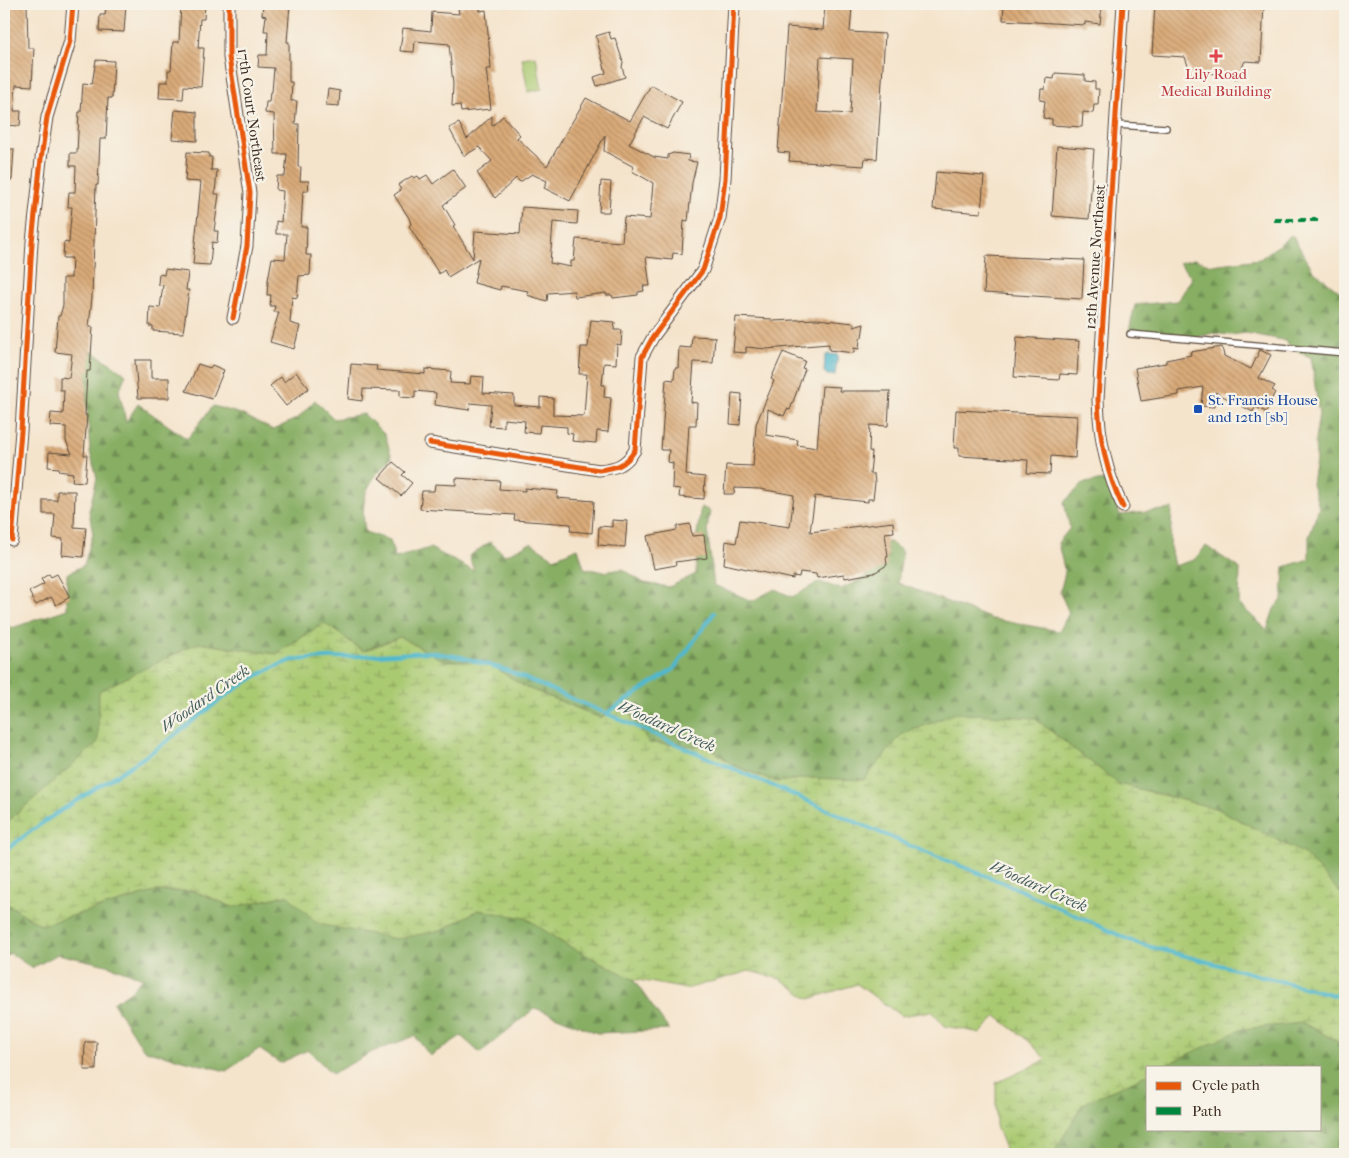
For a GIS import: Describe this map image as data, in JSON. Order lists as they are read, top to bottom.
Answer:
{
  "streets": {
    "street": ["17th Court Northeast", "12th Avenue Northeast"]
  },
  "water": ["Woodard Creek"],
  "places": {
    "health": ["Lily Road Medical Building"],
    "transit": ["St. Francis House and 12th [sb]"]
  },
  "legend": ["Cycle path", "Path"]
}
